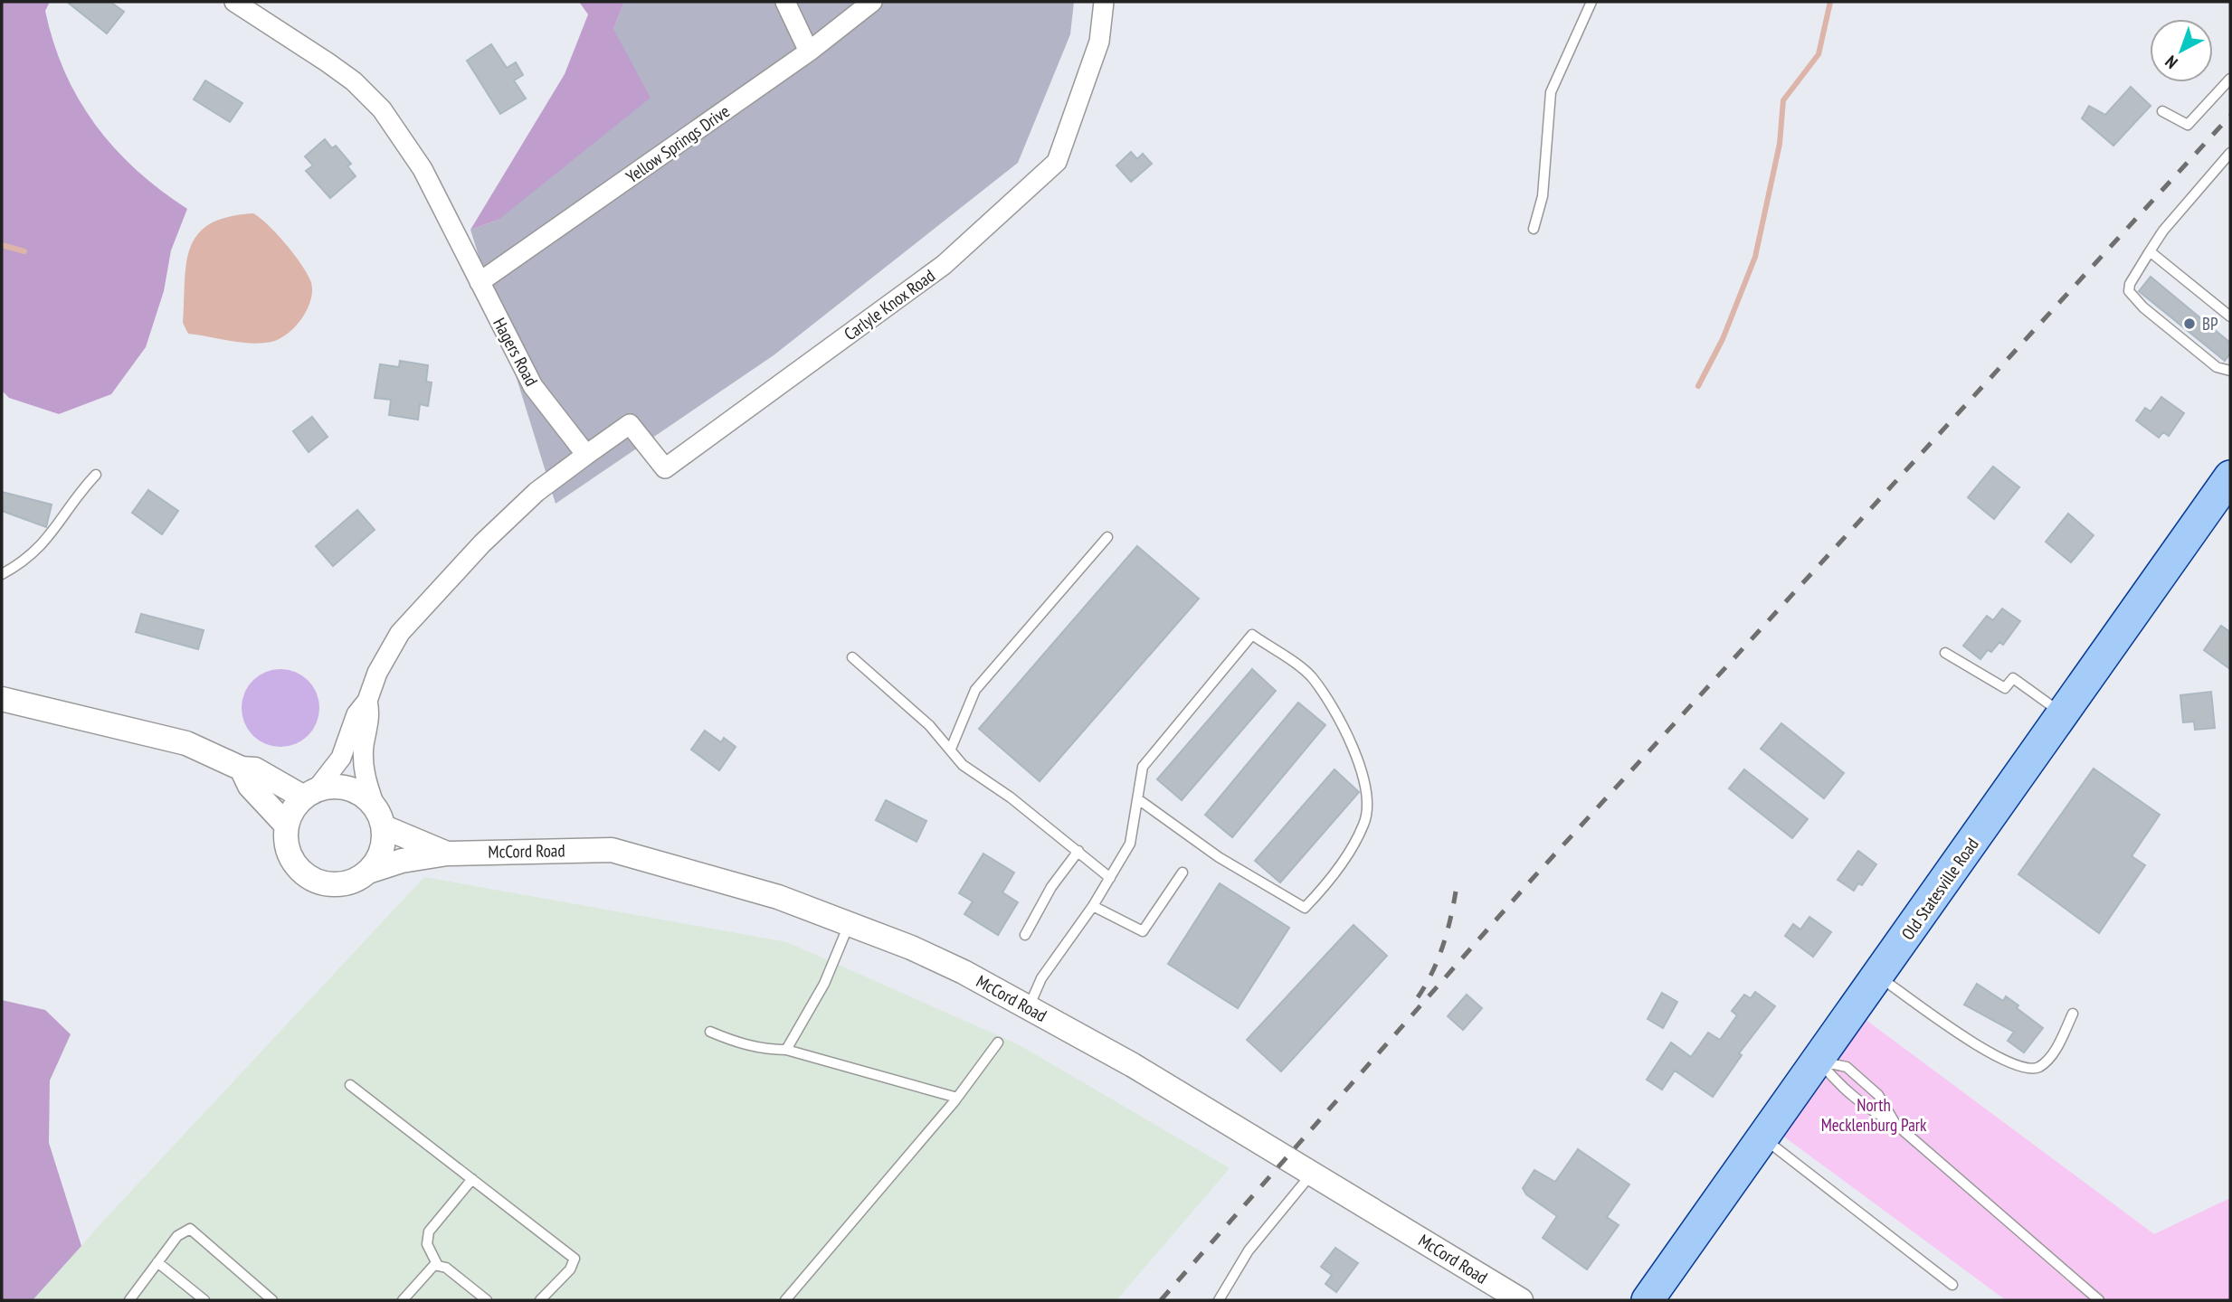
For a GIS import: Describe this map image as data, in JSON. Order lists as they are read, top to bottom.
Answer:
{
  "streets": {
    "main road": ["Old Statesville Road"],
    "street": [
      "Yellow Springs Drive",
      "Carlyle Knox Road",
      "Hagers Road",
      "McCord Road"
    ]
  },
  "crossings": [
    ["Yellow Springs Drive", "Hagers Road"],
    ["Carlyle Knox Road", "Hagers Road"]
  ],
  "parks": ["North Mecklenburg Park"],
  "places": ["BP"],
  "north": "bottom left"
}
